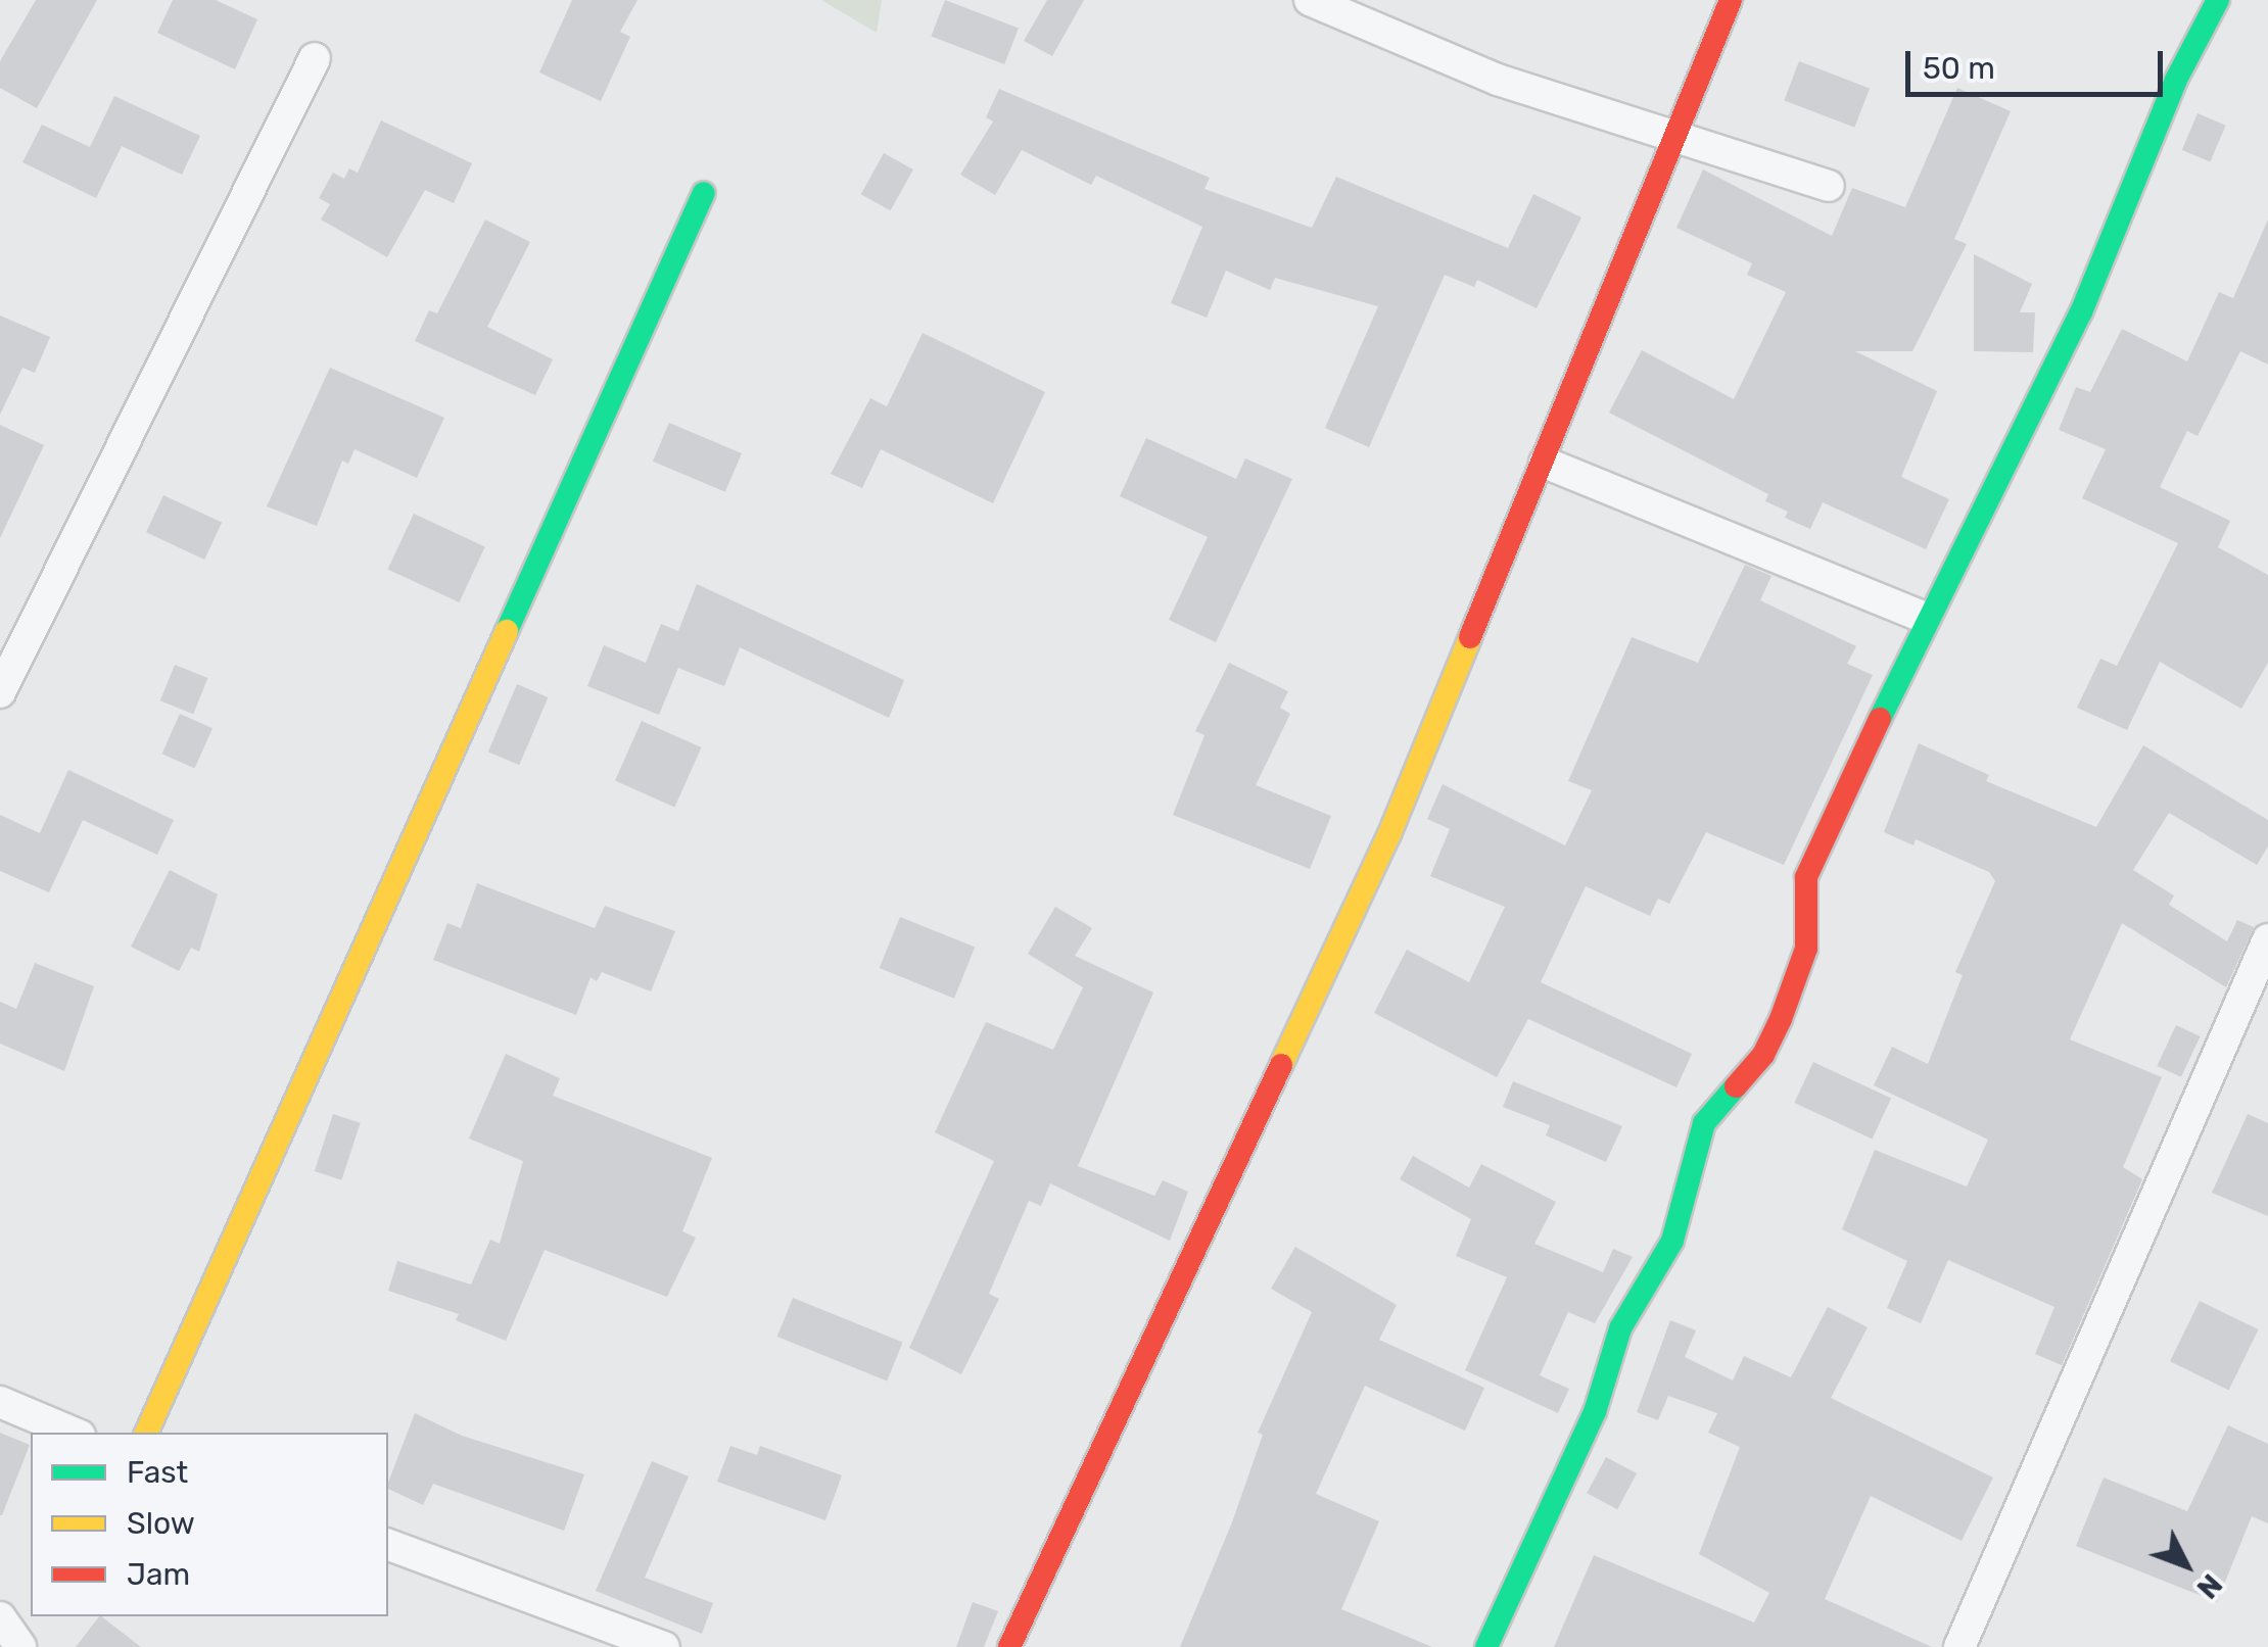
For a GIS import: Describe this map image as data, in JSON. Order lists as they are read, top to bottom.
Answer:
{
  "legend": ["Fast", "Slow", "Jam"],
  "scale_bar": "50 m",
  "north": "bottom right"
}
